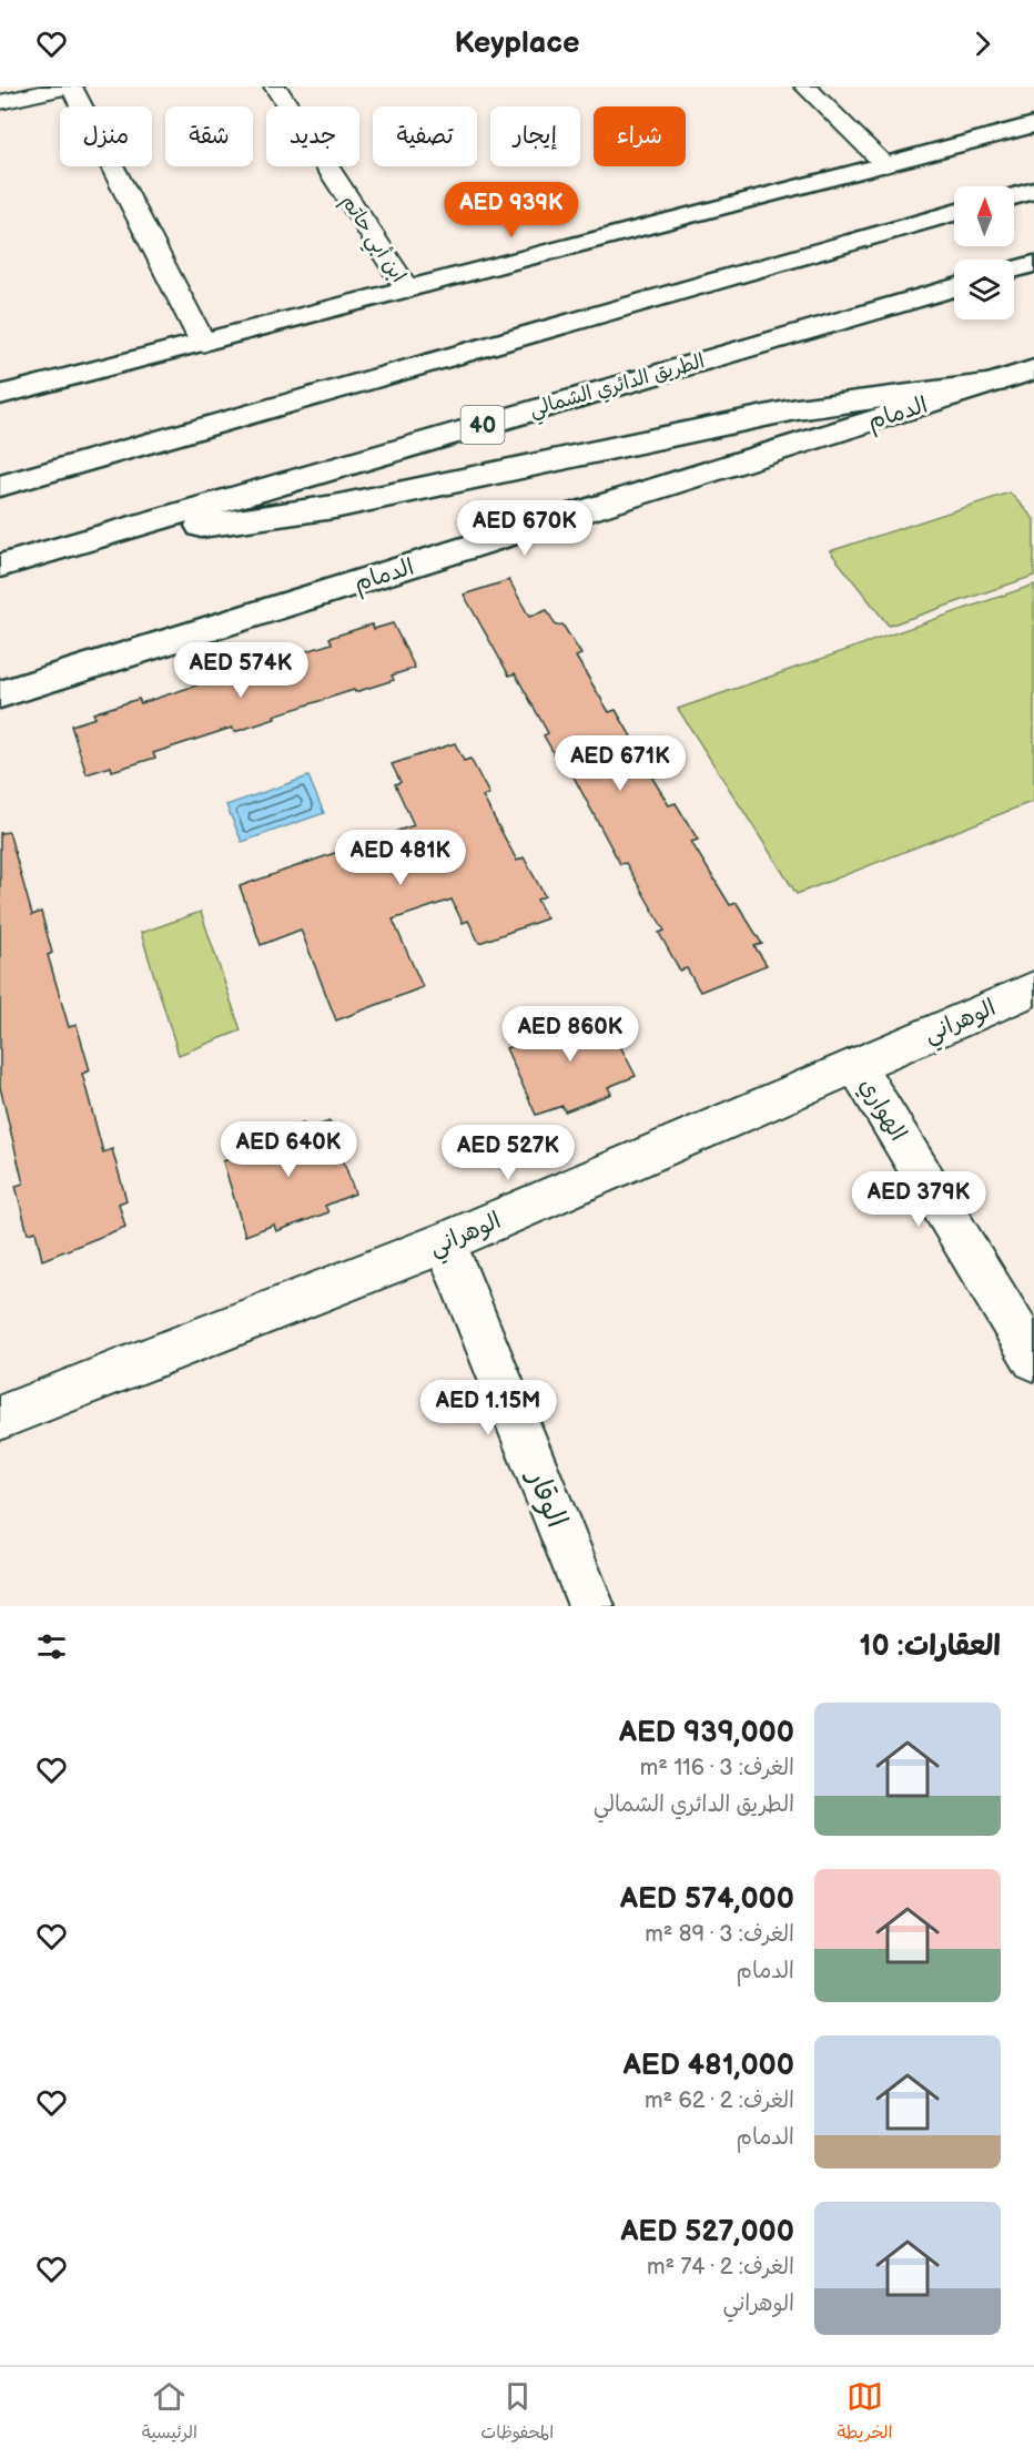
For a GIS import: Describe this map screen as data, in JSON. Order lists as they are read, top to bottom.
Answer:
{
  "streets": {
    "main road": ["الطريق الدائري الشمالي", "الدمام", "40"],
    "street": [
      "ابن أبي حاتم",
      "الوهراني",
      "الهواري",
      "الوقار"
    ]
  },
  "crossings": [
    ["الوهراني", "الهواري"],
    ["الوهراني", "الوقار"]
  ],
  "north": "top",
  "page": {
    "header": "Keyplace",
    "chip": [
      "شراء",
      "إيجار",
      "تصفية",
      "جديد",
      "شقة",
      "منزل"
    ],
    "price": [
      "AED 939K",
      "AED 670K",
      "AED 574K",
      "AED 671K",
      "AED 481K",
      "AED 860K",
      "AED 640K",
      "AED 527K",
      "AED 379K",
      "AED 1.15M"
    ],
    "heading": "العقارات: 10",
    "list": [
      {
        "name": "AED 939,000",
        "note": "الغرف: 3 · 116 m² · الطريق الدائري الشمالي"
      },
      {
        "name": "AED 574,000",
        "note": "الغرف: 3 · 89 m² · الدمام"
      },
      {
        "name": "AED 481,000",
        "note": "الغرف: 2 · 62 m² · الدمام"
      },
      {
        "name": "AED 527,000",
        "note": "الغرف: 2 · 74 m² · الوهراني"
      }
    ],
    "tabs": ["الخريطة", "المحفوظات", "الرئيسية"]
  }
}
